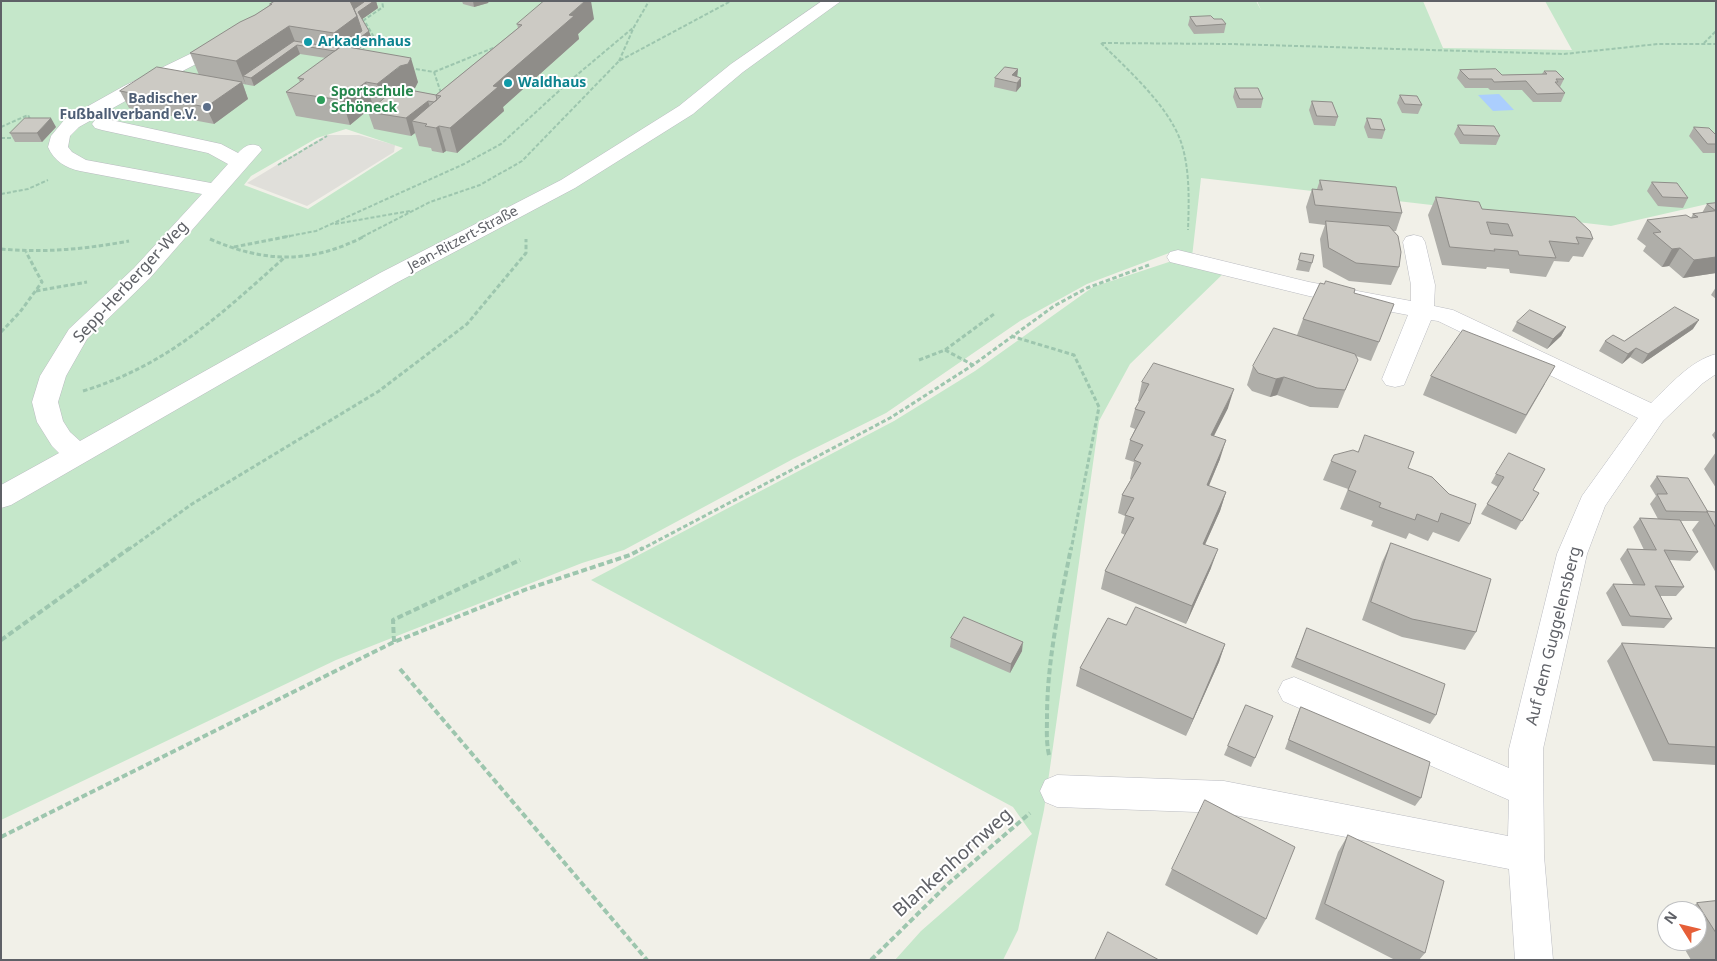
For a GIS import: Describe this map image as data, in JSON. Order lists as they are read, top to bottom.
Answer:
{
  "streets": {
    "street": ["Jean-Ritzert-Straße", "Sepp-Herberger-Weg", "Auf dem Guggelensberg"],
    "path": ["Blankenhornweg"]
  },
  "crossings": [
    ["Jean-Ritzert-Straße", "Sepp-Herberger-Weg"]
  ],
  "places": [
    "Arkadenhaus",
    "Waldhaus",
    "Sportschule Schöneck",
    "Badischer Fußballverband e.V."
  ],
  "north": "top left"
}
